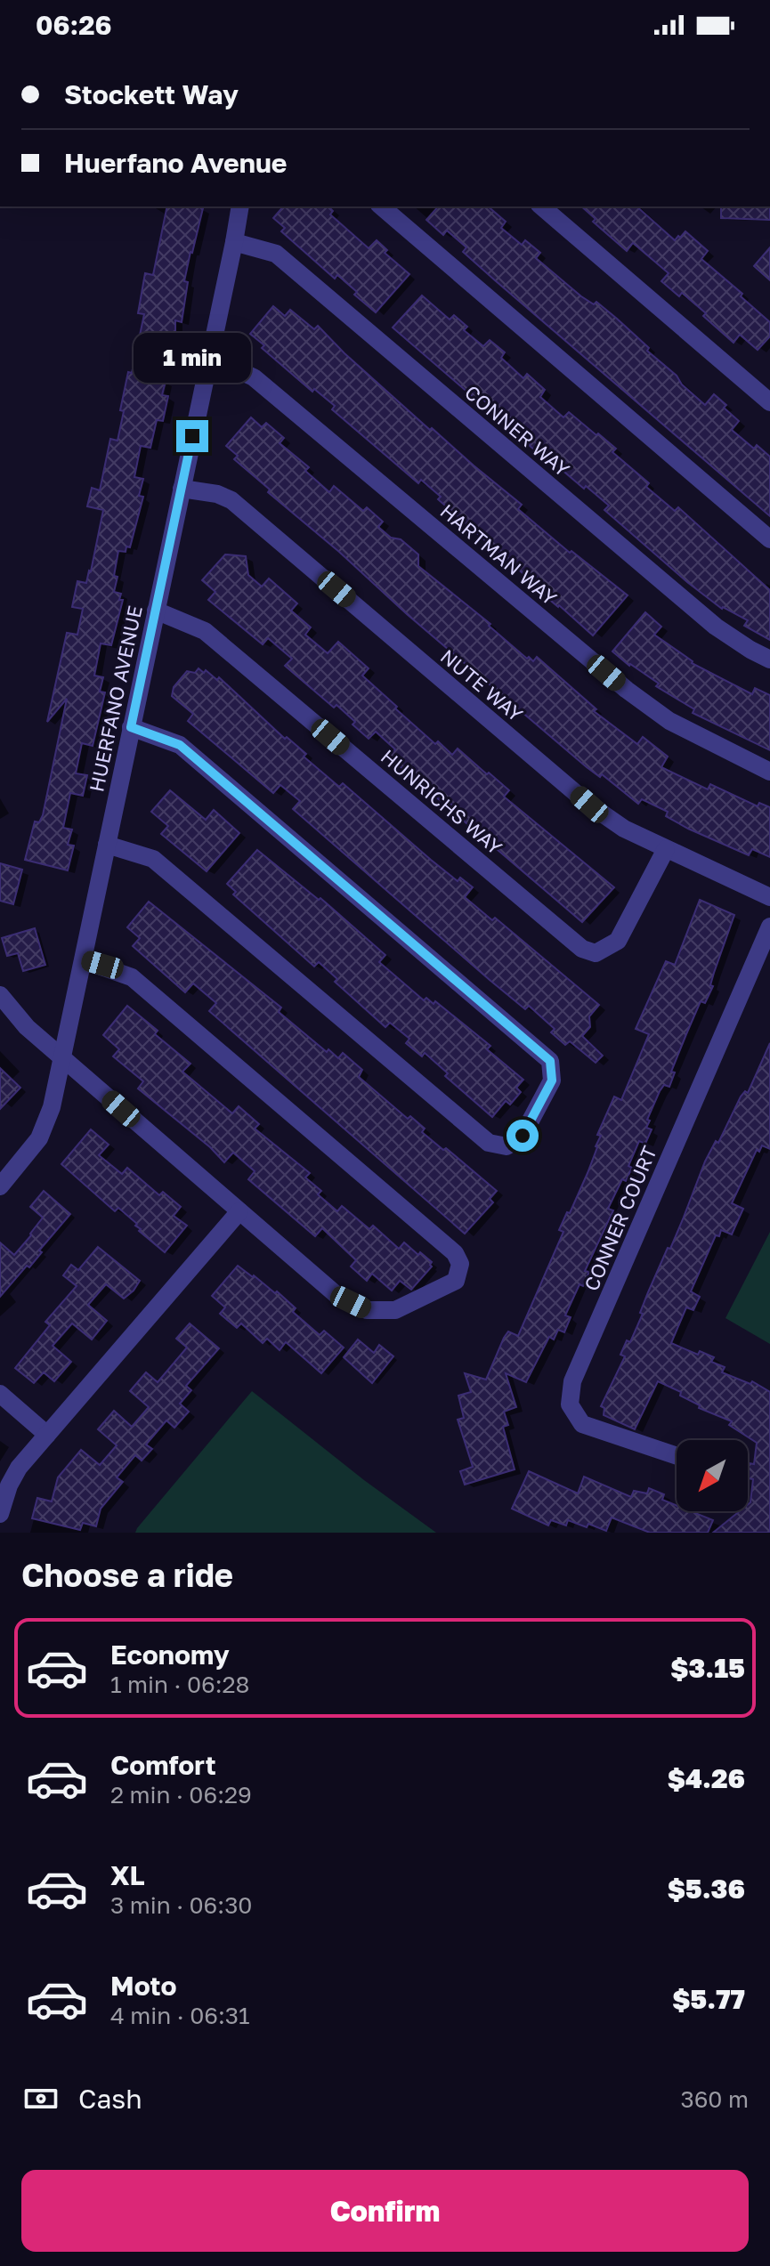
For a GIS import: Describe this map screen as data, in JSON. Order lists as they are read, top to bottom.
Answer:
{
  "streets": {
    "street": [
      "CONNER WAY",
      "HARTMAN WAY",
      "NUTE WAY",
      "HUERFANO AVENUE",
      "HUNRICHS WAY",
      "CONNER COURT"
    ]
  },
  "crossings": [
    ["CONNER WAY", "HUERFANO AVENUE"],
    ["HARTMAN WAY", "HUERFANO AVENUE"],
    ["NUTE WAY", "HUERFANO AVENUE"],
    ["NUTE WAY", "HUNRICHS WAY"],
    ["HUERFANO AVENUE", "HUNRICHS WAY"]
  ],
  "north": "bottom left",
  "page": {
    "status": "06:26",
    "banner": ["Stockett Way", "Huerfano Avenue"],
    "bubble": "1 min",
    "heading": "Choose a ride",
    "list": [
      {
        "name": "Economy",
        "note": "1 min · 06:28",
        "value": "$3.15"
      },
      {
        "name": "Comfort",
        "note": "2 min · 06:29",
        "value": "$4.26"
      },
      {
        "name": "XL",
        "note": "3 min · 06:30",
        "value": "$5.36"
      },
      {
        "name": "Moto",
        "note": "4 min · 06:31",
        "value": "$5.77"
      }
    ],
    "pay": ["Cash", "360 m"],
    "buttons": "Confirm"
  }
}
